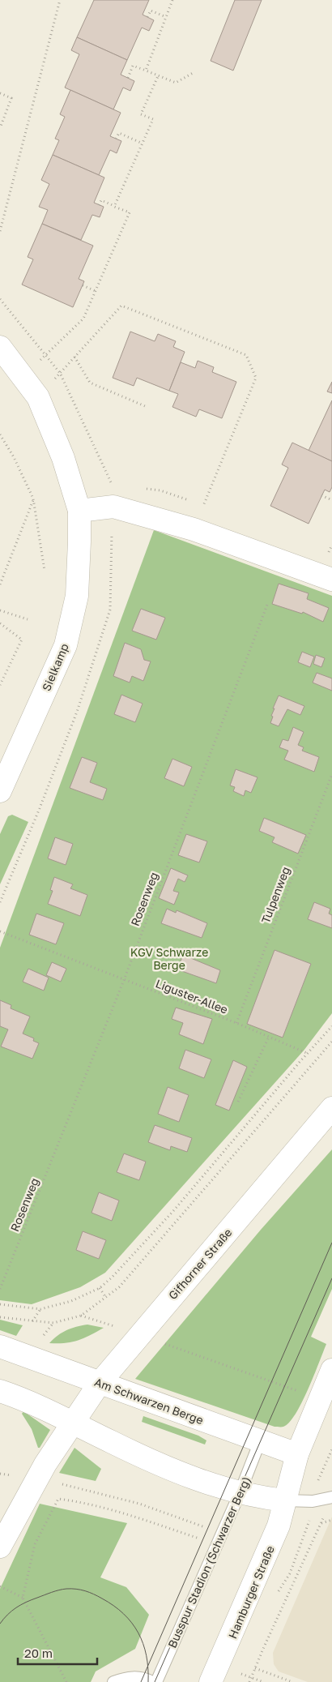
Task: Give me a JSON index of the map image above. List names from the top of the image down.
{
  "streets": {
    "street": [
      "Sielkamp",
      "Gifhorner Straße",
      "Am Schwarzen Berge",
      "Hamburger Straße"
    ],
    "lane": ["Busspur Stadion (Schwarzer Berg)"],
    "path": ["Tulpenweg", "Rosenweg", "Liguster-Allee"]
  },
  "crossings": [
    ["Tulpenweg", "Liguster-Allee"],
    ["Rosenweg", "Liguster-Allee"],
    ["Gifhorner Straße", "Am Schwarzen Berge"],
    ["Am Schwarzen Berge", "Busspur Stadion (Schwarzer Berg)"]
  ],
  "parks": ["KGV Schwarze Berge"],
  "scale_bar": "20 m"
}
